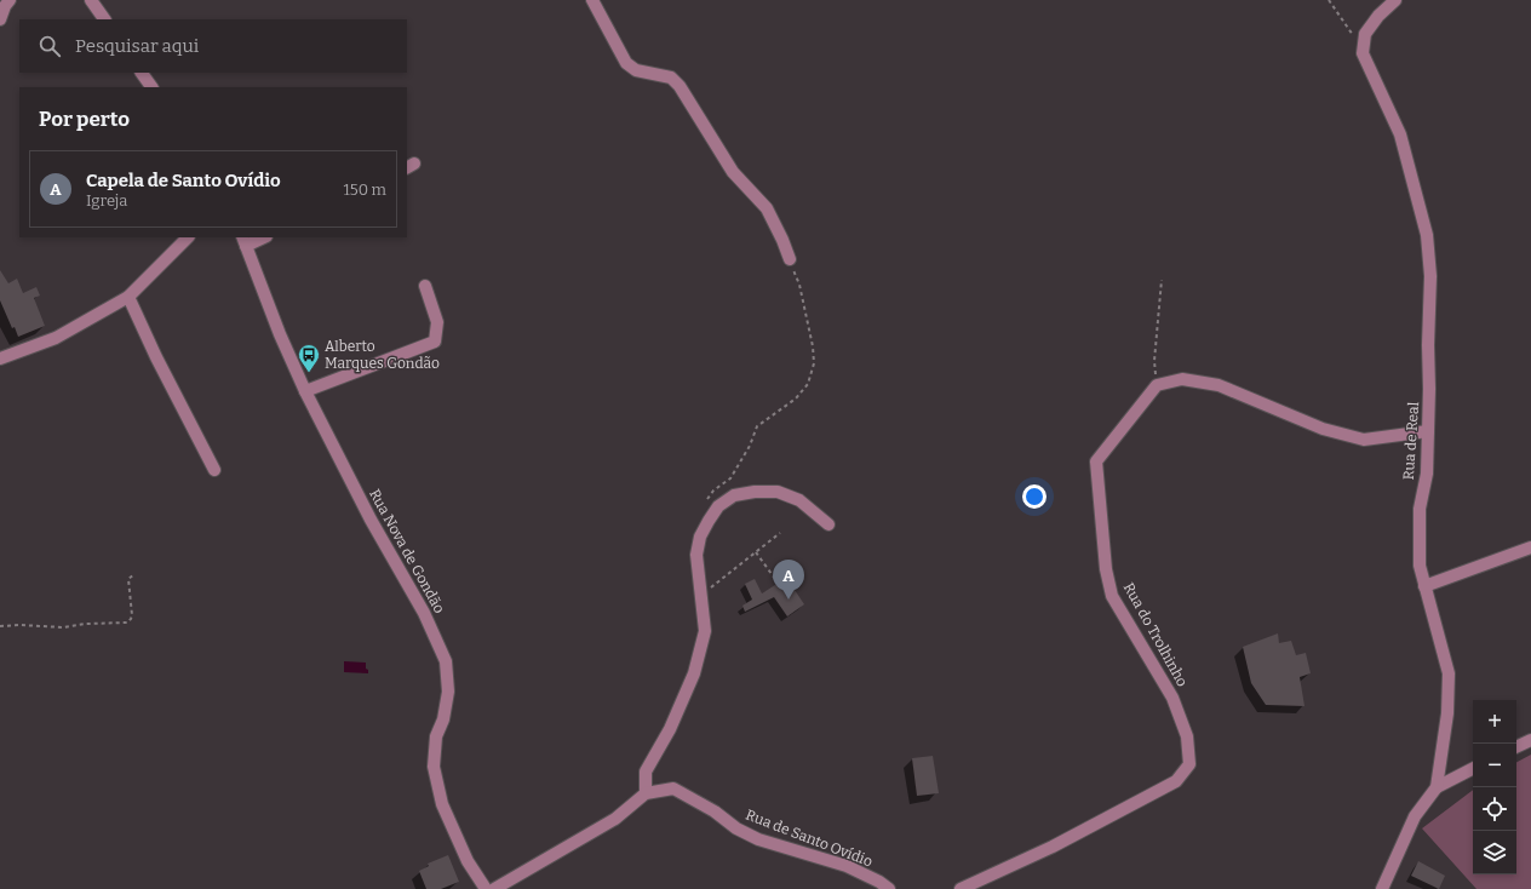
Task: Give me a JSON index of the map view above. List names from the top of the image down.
{
  "streets": {
    "street": [
      "Rua de Real",
      "Rua Nova de Gondão",
      "Rua do Trolhinho",
      "Rua de Santo Ovídio"
    ]
  },
  "places": {
    "bus stop": ["Alberto Marques Gondão"]
  },
  "page": {
    "search": "Pesquisar aqui",
    "heading": "Por perto",
    "list": [
      {
        "mark": "A",
        "name": "Capela de Santo Ovídio",
        "note": "Igreja",
        "value": "150 m"
      }
    ],
    "pins": "A",
    "map_buttons": ["+", "−"]
  }
}
